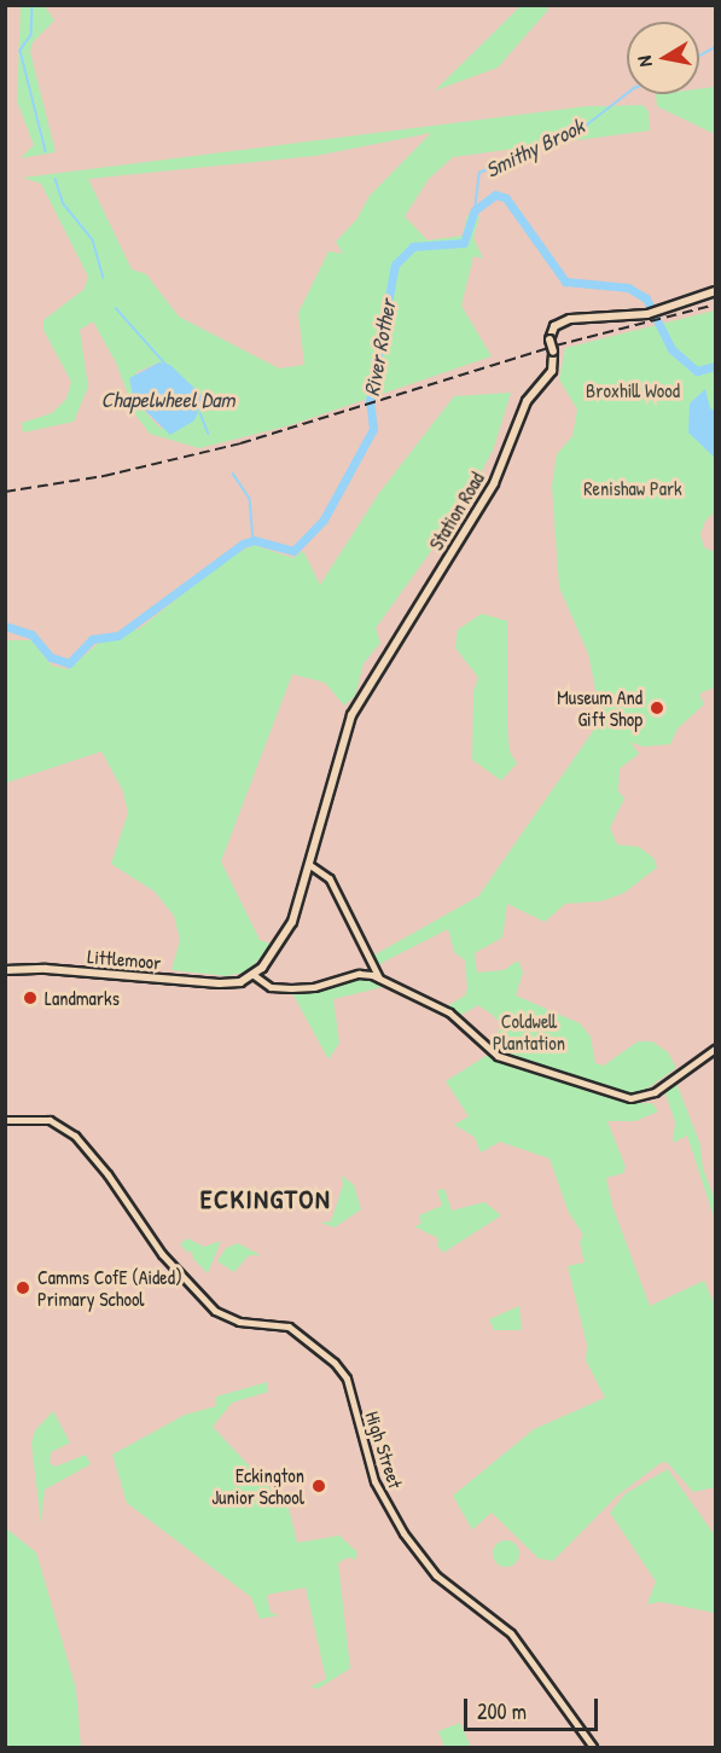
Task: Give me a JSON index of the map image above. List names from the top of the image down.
{
  "streets": {
    "main road": ["Station Road", "Littlemoor", "High Street"]
  },
  "crossings": [
    ["Station Road", "Littlemoor"]
  ],
  "districts": ["ECKINGTON"],
  "water": ["Smithy Brook", "River Rother", "Chapelwheel Dam"],
  "parks": ["Broxhill Wood", "Renishaw Park", "Coldwell Plantation"],
  "places": [
    "Museum And Gift Shop",
    "Landmarks",
    "Camms CofE (Aided) Primary School",
    "Eckington Junior School"
  ],
  "scale_bar": "200 m",
  "north": "left"
}
